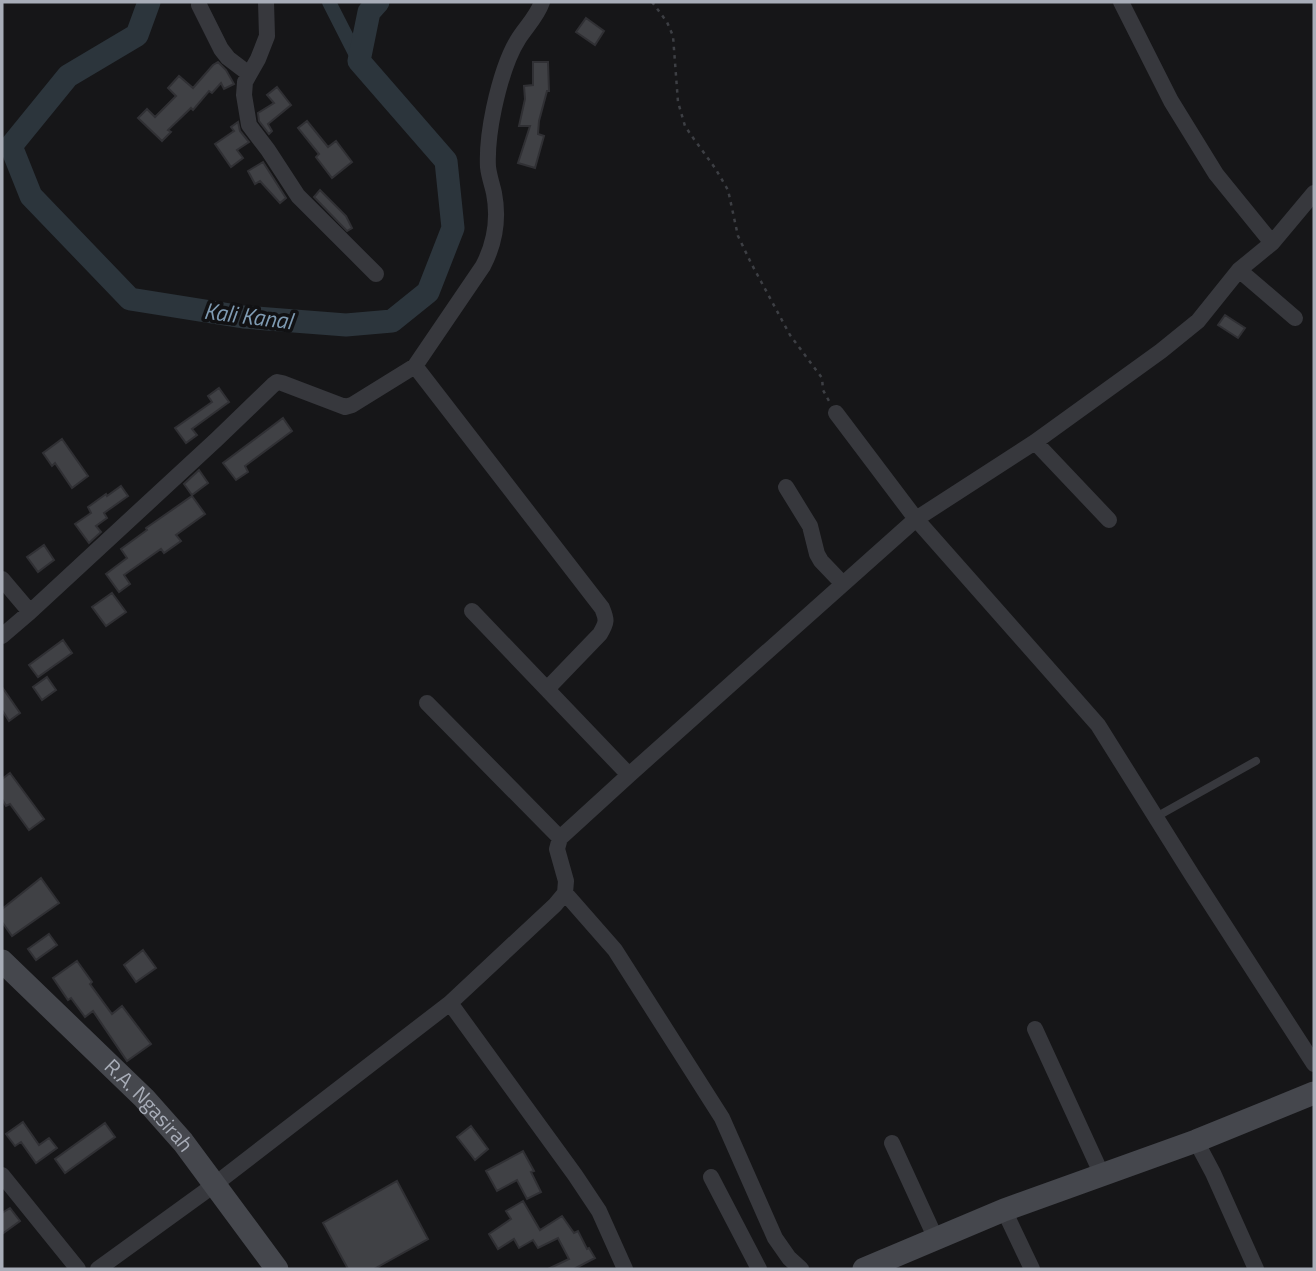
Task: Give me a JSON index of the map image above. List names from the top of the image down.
{
  "streets": {
    "street": ["R.A. Ngasirah"]
  },
  "water": ["Kali Kanal"]
}
